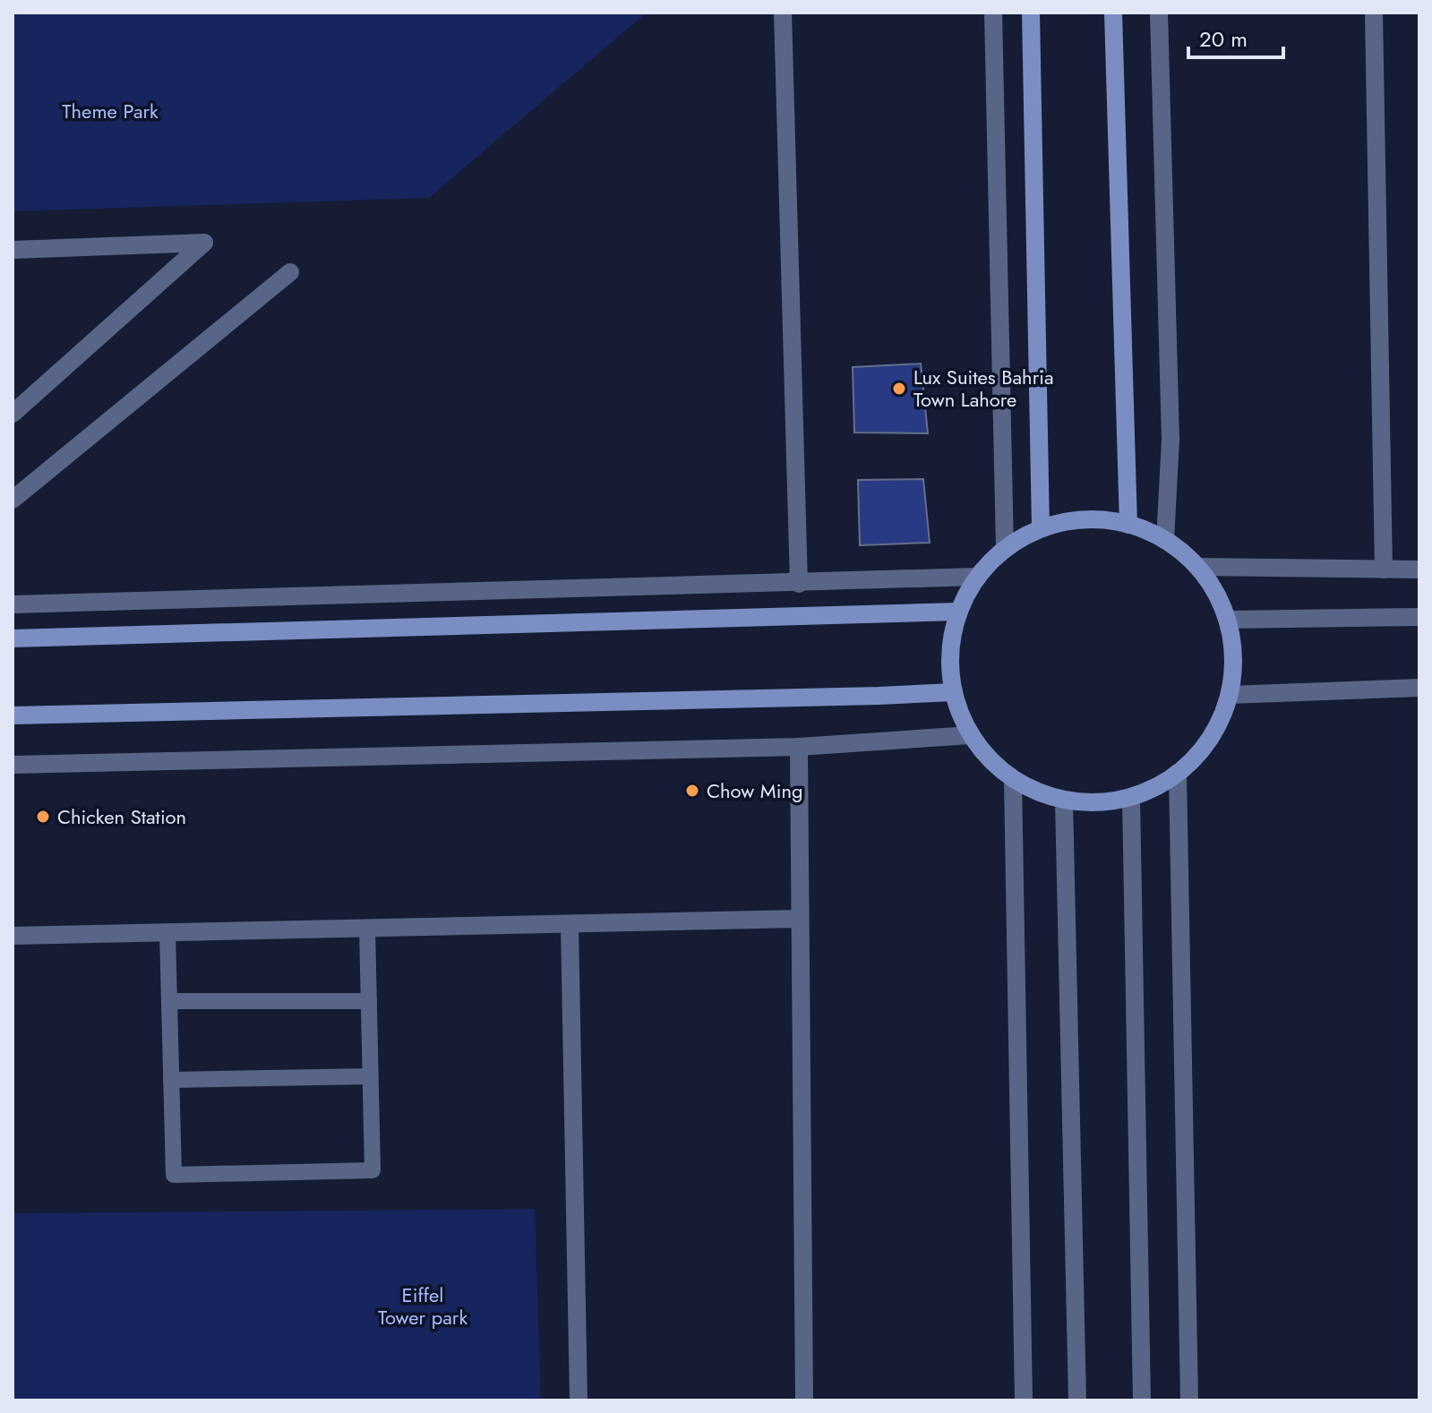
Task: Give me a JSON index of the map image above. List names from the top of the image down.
{
  "parks": ["Theme Park", "Eiffel Tower park"],
  "places": ["Lux Suites Bahria Town Lahore", "Chow Ming", "Chicken Station"],
  "scale_bar": "20 m"
}
